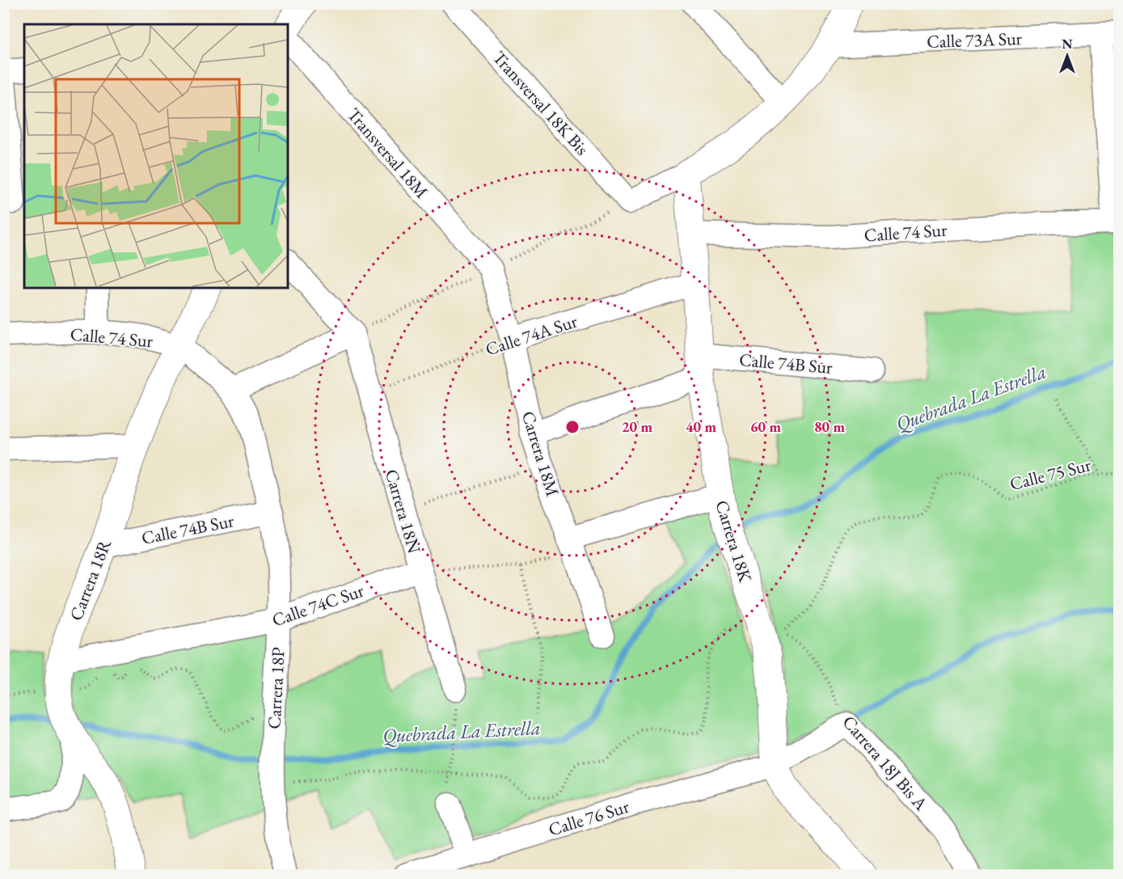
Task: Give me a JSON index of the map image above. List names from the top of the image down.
{
  "streets": {
    "street": [
      "Calle 73A Sur",
      "Transversal 18K Bis",
      "Transversal 18M",
      "Calle 74 Sur",
      "Calle 74A Sur",
      "Calle 74B Sur",
      "Carrera 18M",
      "Carrera 18N",
      "Carrera 18K",
      "Carrera 18R",
      "Calle 74C Sur",
      "Carrera 18P",
      "Carrera 18J Bis A",
      "Calle 76 Sur"
    ],
    "path": ["Calle 75 Sur"]
  },
  "crossings": [
    ["Transversal 18K Bis", "Carrera 18K"],
    ["Transversal 18M", "Carrera 18M"],
    ["Calle 74 Sur", "Carrera 18K"],
    ["Calle 74 Sur", "Carrera 18R"],
    ["Calle 74 Sur", "Carrera 18P"],
    ["Calle 74A Sur", "Carrera 18M"],
    ["Calle 74A Sur", "Carrera 18N"],
    ["Calle 74A Sur", "Carrera 18K"],
    ["Calle 74B Sur", "Carrera 18M"],
    ["Calle 74B Sur", "Carrera 18K"],
    ["Calle 74B Sur", "Carrera 18R"],
    ["Calle 74B Sur", "Carrera 18P"],
    ["Calle 75 Sur", "Carrera 18K"],
    ["Calle 75 Sur", "Carrera 18P"],
    ["Calle 75 Sur", "Carrera 18J Bis A"],
    ["Carrera 18N", "Calle 74C Sur"],
    ["Carrera 18K", "Carrera 18J Bis A"],
    ["Carrera 18K", "Calle 76 Sur"],
    ["Carrera 18R", "Calle 74C Sur"],
    ["Calle 74C Sur", "Carrera 18P"],
    ["Carrera 18J Bis A", "Calle 76 Sur"]
  ],
  "water": ["Quebrada La Estrella"],
  "north": "top",
  "rings": [
    "20 m",
    "40 m",
    "60 m",
    "80 m"
  ]
}
